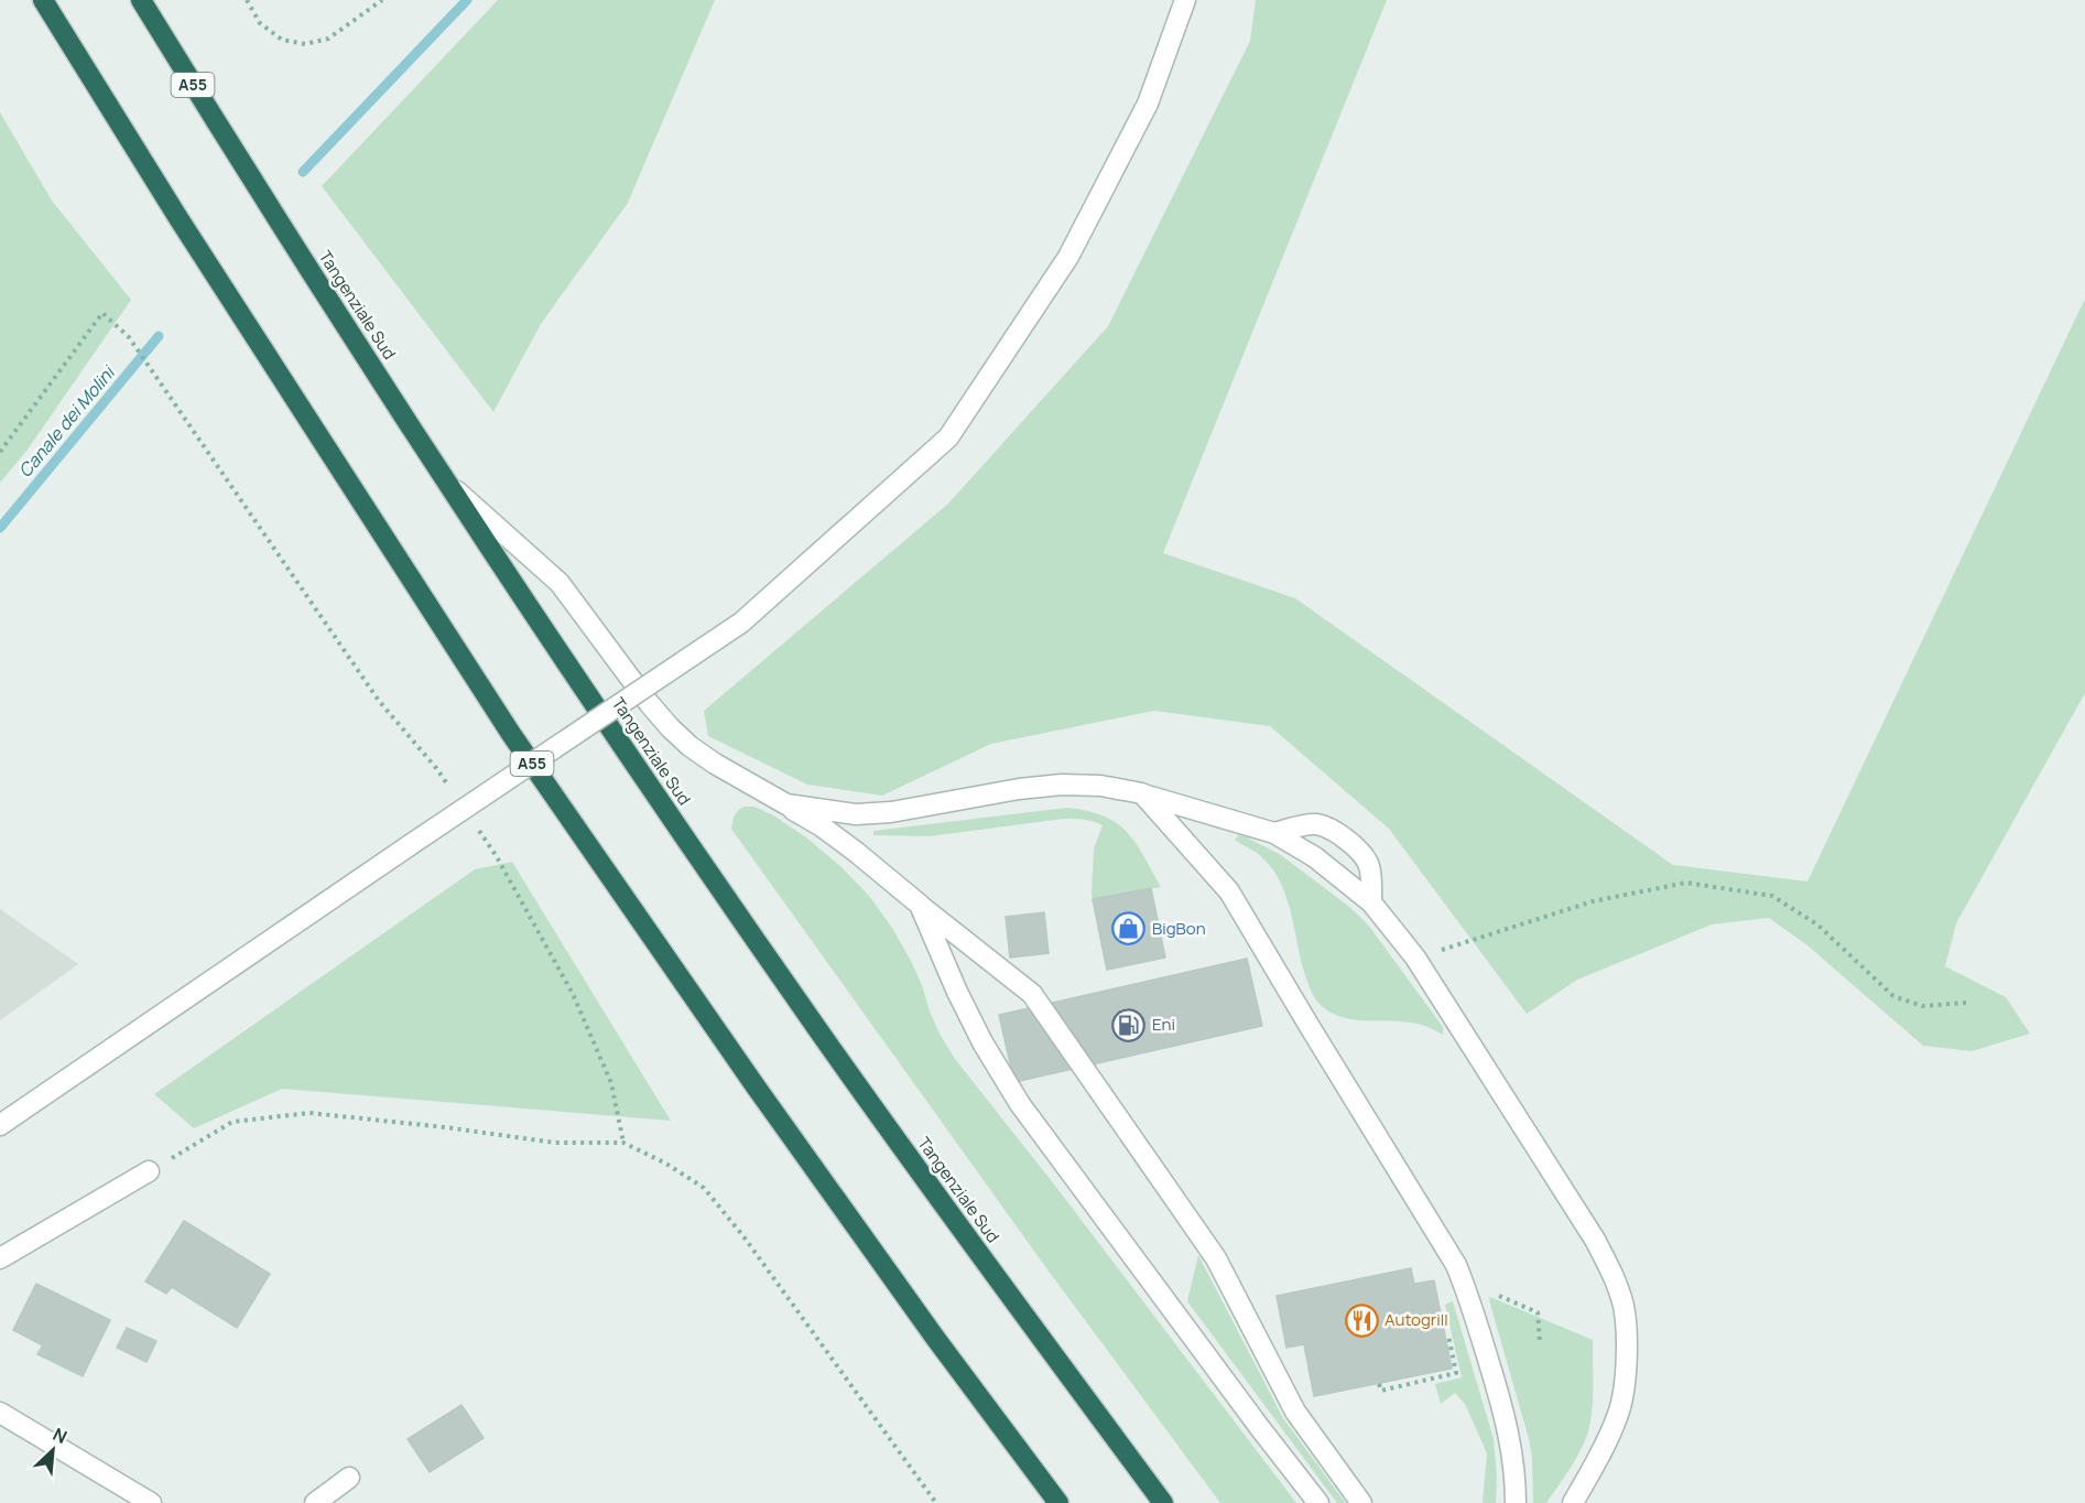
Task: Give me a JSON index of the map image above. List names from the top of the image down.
{
  "streets": {
    "highway": ["A55", "Tangenziale Sud"]
  },
  "water": ["Canale dei Molini"],
  "places": {
    "shop": ["BigBon"],
    "fuel station": ["Eni"],
    "restaurant": ["Autogrill"]
  },
  "north": "top right"
}
